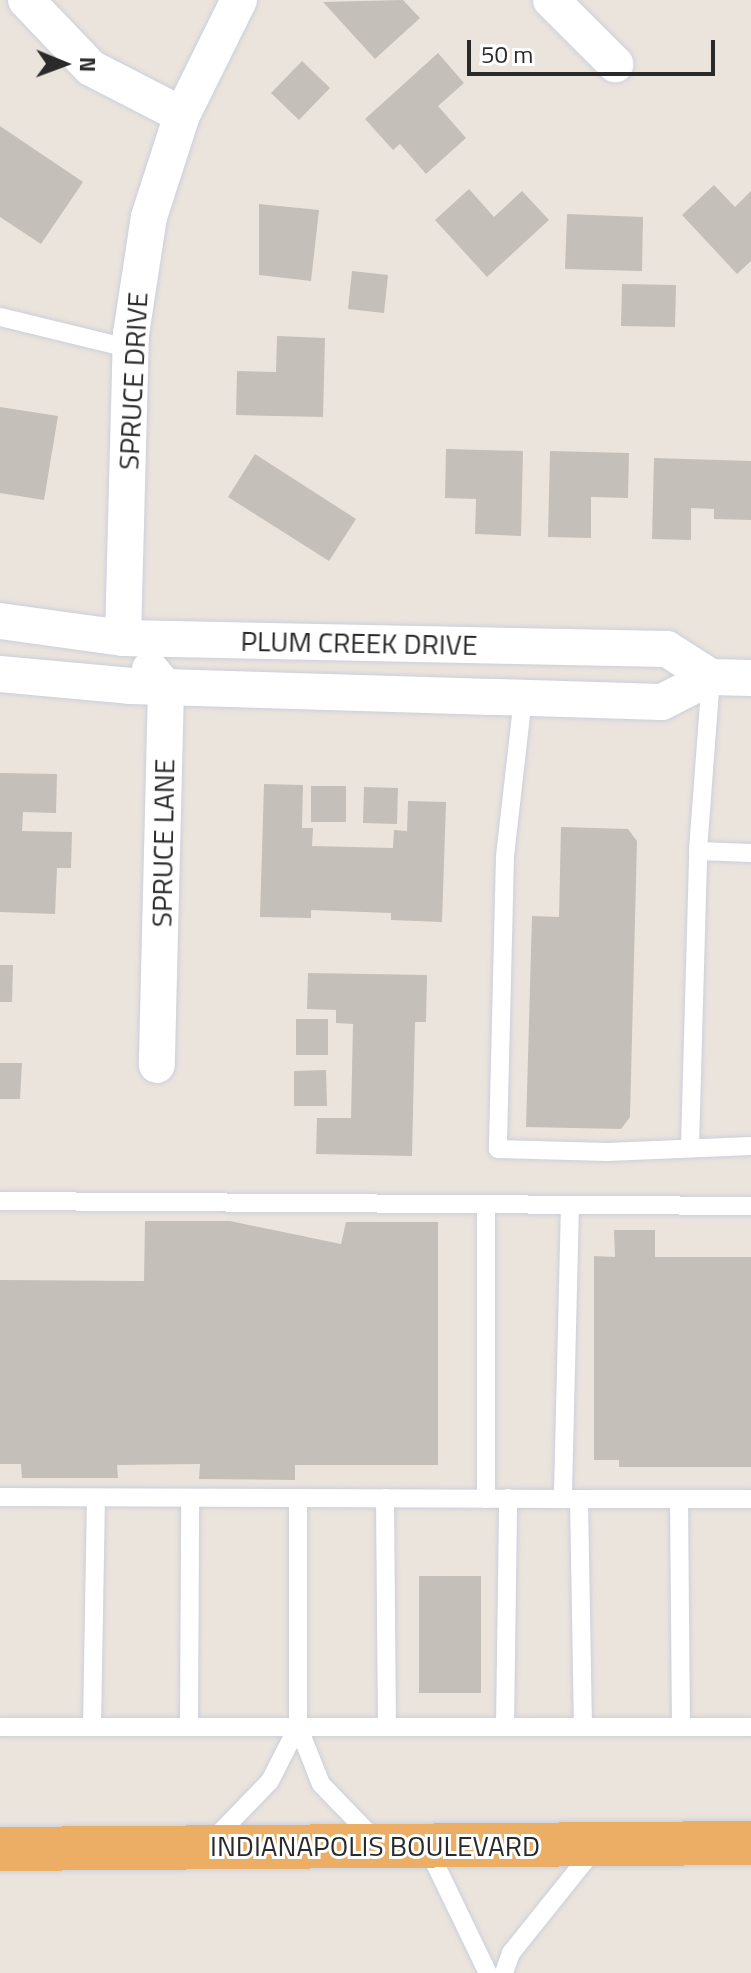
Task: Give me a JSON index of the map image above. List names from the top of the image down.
{
  "streets": {
    "highway": ["INDIANAPOLIS BOULEVARD"],
    "street": ["SPRUCE DRIVE", "PLUM CREEK DRIVE", "SPRUCE LANE"]
  },
  "crossings": [
    ["SPRUCE DRIVE", "PLUM CREEK DRIVE"],
    ["PLUM CREEK DRIVE", "SPRUCE LANE"]
  ],
  "scale_bar": "50 m",
  "north": "right"
}
